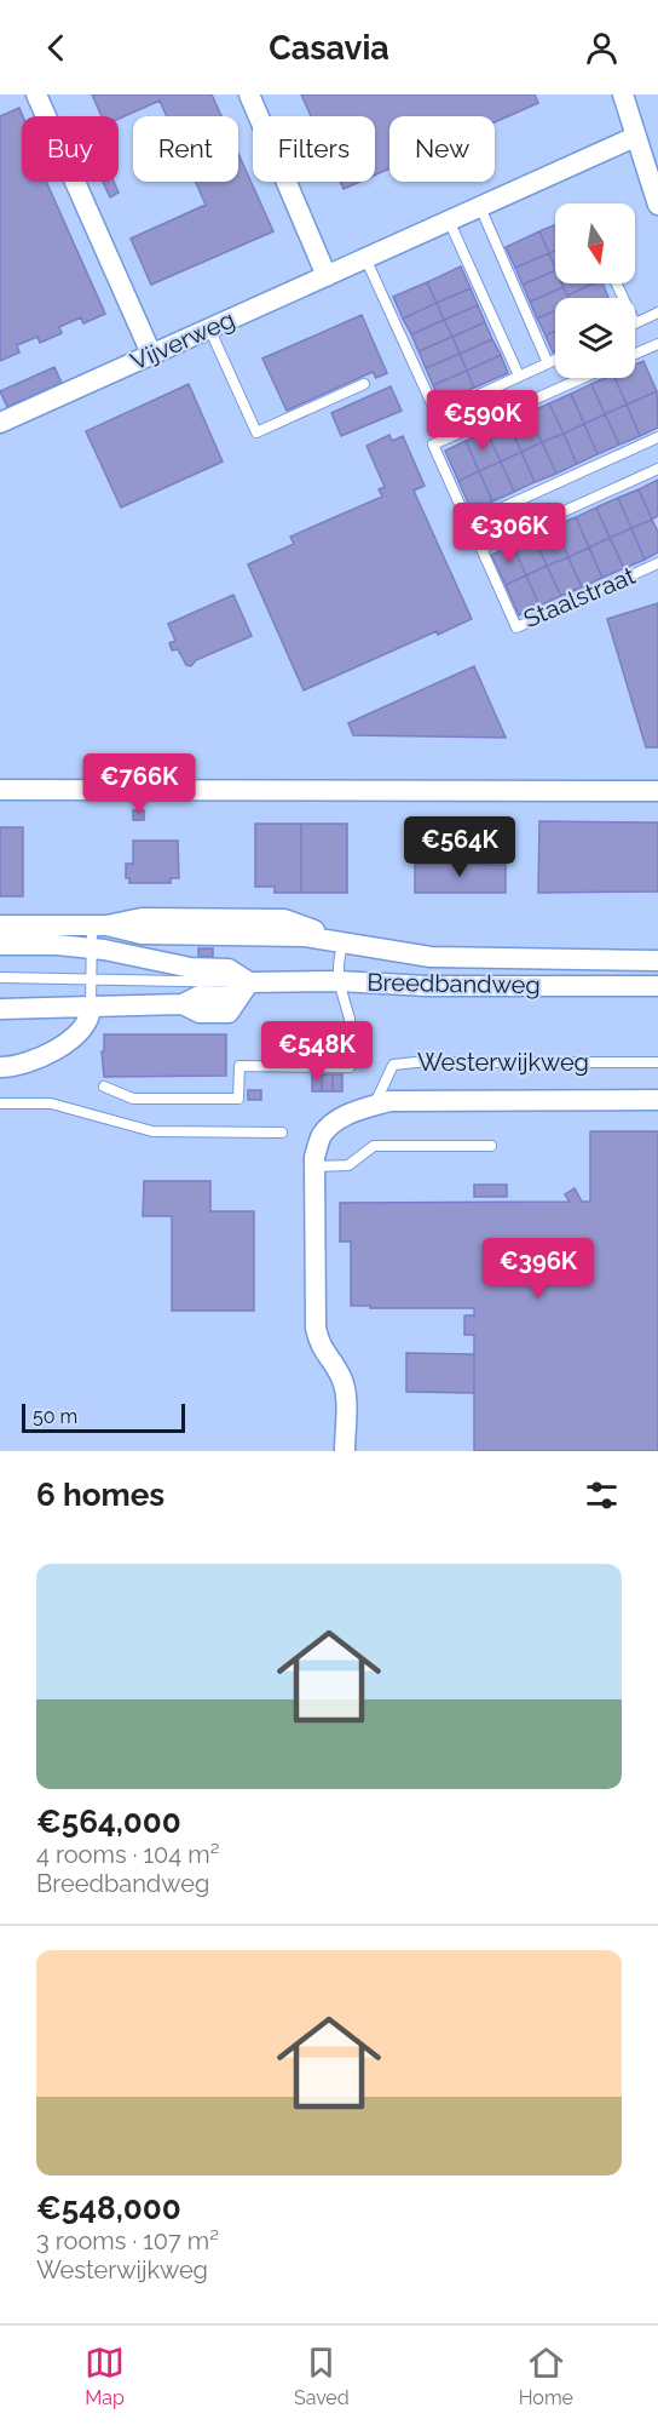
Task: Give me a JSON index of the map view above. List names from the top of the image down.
{
  "streets": {
    "street": ["Vijverweg", "Breedbandweg", "Westerwijkweg"],
    "lane": ["Staalstraat"]
  },
  "scale_bar": "50 m",
  "north": "bottom",
  "page": {
    "header": "Casavia",
    "chip": [
      "Buy",
      "Rent",
      "Filters",
      "New"
    ],
    "price": [
      "€590K",
      "€306K",
      "€766K",
      "€564K",
      "€548K",
      "€396K"
    ],
    "scale": "50 m",
    "heading": "6 homes",
    "list": [
      {
        "name": "€564,000",
        "note": "4 rooms · 104 m² · Breedbandweg"
      },
      {
        "name": "€548,000",
        "note": "3 rooms · 107 m² · Westerwijkweg"
      }
    ],
    "tabs": ["Map", "Saved", "Home"]
  }
}
